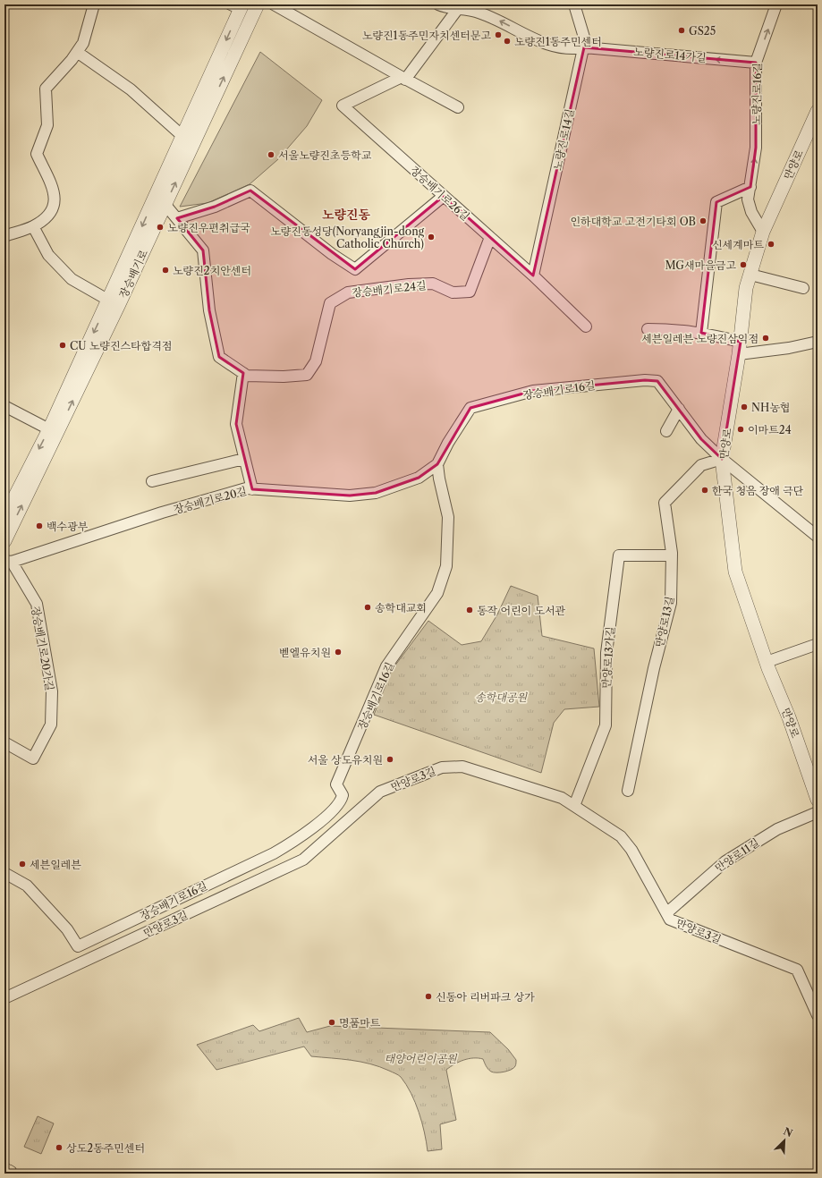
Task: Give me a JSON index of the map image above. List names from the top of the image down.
{
  "streets": {
    "street": [
      "노량진로14가길",
      "노량진로16길",
      "노량진로14길",
      "만양로",
      "장승배기로26길",
      "장승배기로",
      "장승배기로24길",
      "장승배기로16길",
      "장승배기로20길",
      "만양로13길",
      "장승배기로20가길",
      "만양로13가길",
      "만양로3길",
      "만양로11길"
    ]
  },
  "crossings": [
    ["노량진로14가길", "노량진로16길"],
    ["노량진로14가길", "노량진로14길"],
    ["노량진로16길", "만양로"],
    ["노량진로14길", "장승배기로26길"],
    ["만양로", "장승배기로16길"],
    ["만양로", "만양로13길"],
    ["장승배기로26길", "장승배기로24길"],
    ["장승배기로", "장승배기로24길"],
    ["장승배기로16길", "장승배기로20길"],
    ["장승배기로16길", "만양로13길"],
    ["장승배기로20길", "장승배기로20가길"],
    ["만양로13길", "만양로13가길"],
    ["만양로13가길", "만양로3길"],
    ["만양로3길", "만양로11길"]
  ],
  "one_way": ["노량진로14가길", "노량진로16길"],
  "districts": ["노량진동"],
  "parks": ["송학대공원", "태양어린이공원"],
  "places": [
    "GS25",
    "노량진1동주민자치센터문고",
    "노량진1동주민센터",
    "서울노량진초등학교",
    "인하대학교 고전기타회 OB",
    "노량진우편취급국",
    "노량진동성당(Noryangjin-dong Catholic Church)",
    "신세계마트",
    "MG새마을금고",
    "노량진2치안센터",
    "세븐일레븐 노량진삼익점",
    "CU 노량진스타합격점",
    "NH농협",
    "이마트24",
    "한국 청음 장애 극단",
    "백수광부",
    "송학대교회",
    "동작 어린이 도서관",
    "벧엘유치원",
    "서울 상도유치원",
    "세븐일레븐",
    "신동아 리버파크 상가",
    "명품마트",
    "상도2동주민센터"
  ],
  "north": "top right"
}
